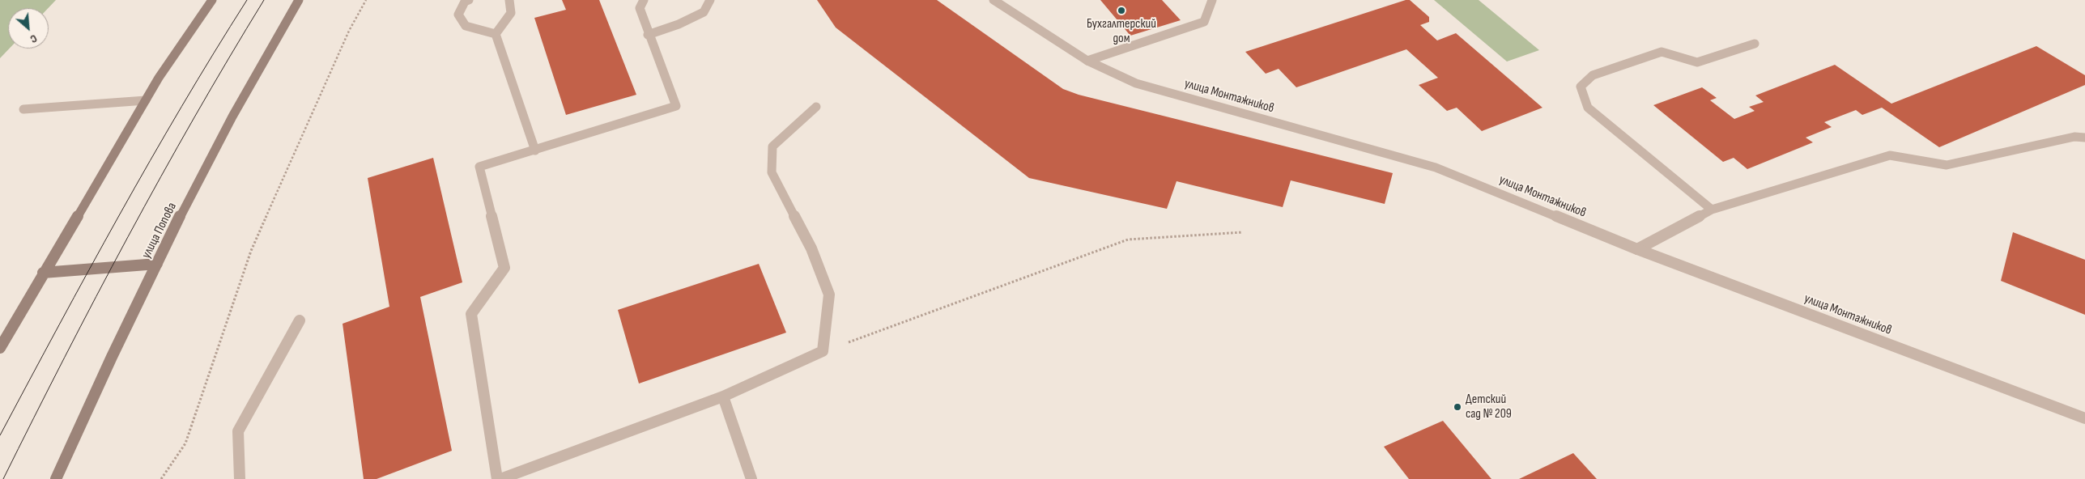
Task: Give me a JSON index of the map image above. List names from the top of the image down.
{
  "streets": {
    "main road": ["улица Попова"],
    "street": ["улица Монтажников"]
  },
  "places": ["Бухгалтерский дом", "Детский сад № 209"],
  "north": "bottom right"
}
